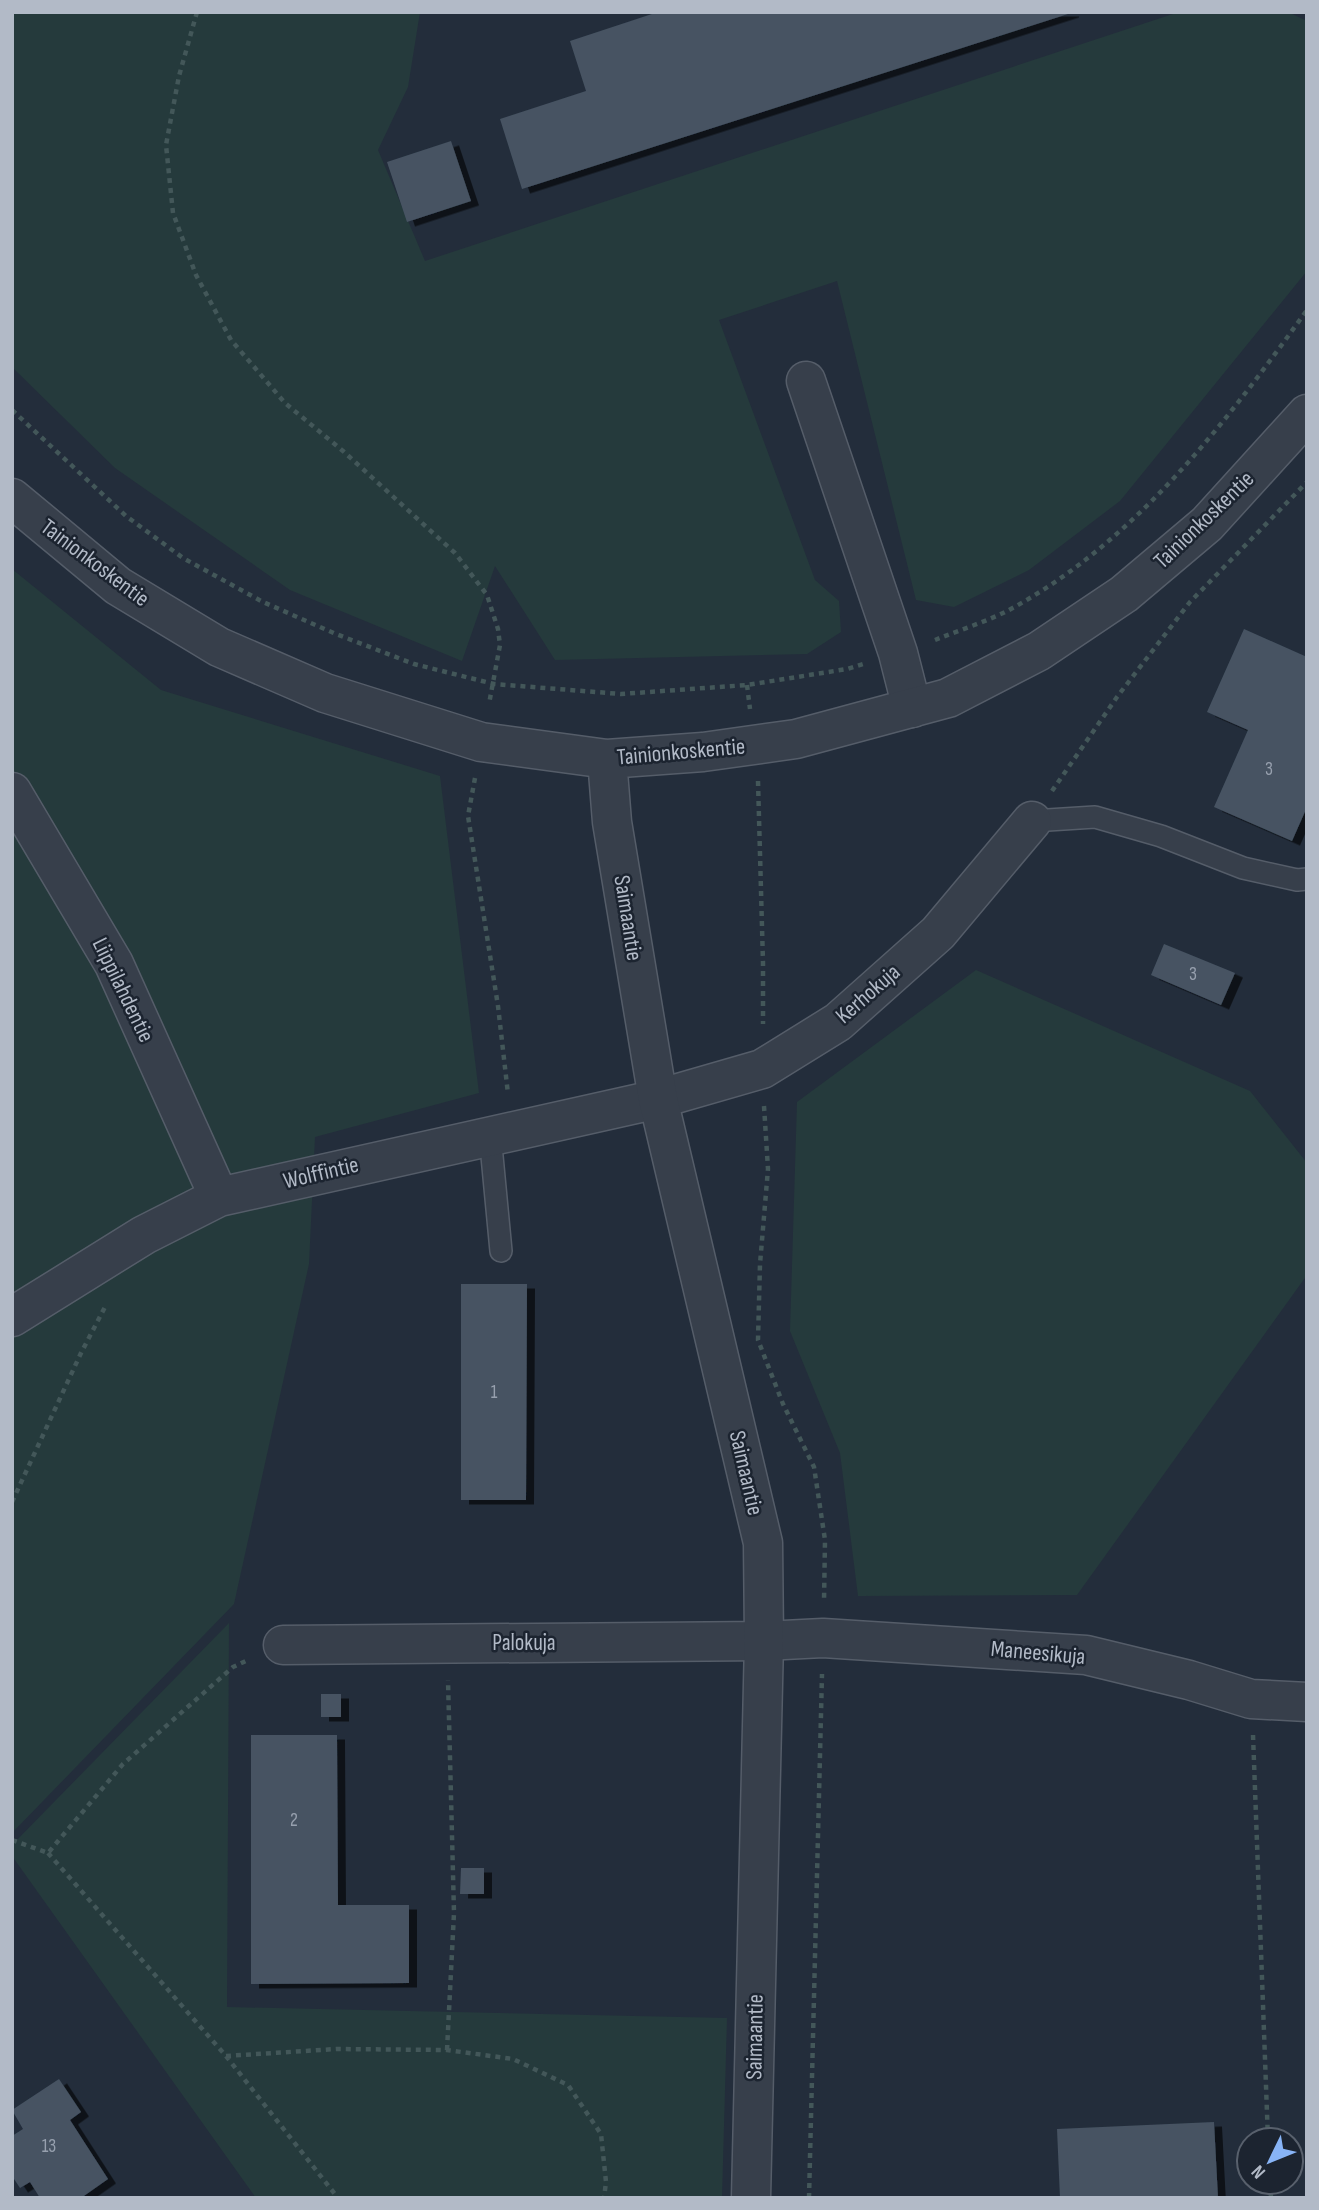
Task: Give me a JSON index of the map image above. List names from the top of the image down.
{
  "streets": {
    "street": [
      "Tainionkoskentie",
      "Saimaantie",
      "Liippilahdentie",
      "Kerhokuja",
      "Wolffintie",
      "Palokuja",
      "Maneesikuja"
    ]
  },
  "crossings": [
    ["Tainionkoskentie", "Saimaantie"],
    ["Saimaantie", "Kerhokuja"],
    ["Saimaantie", "Wolffintie"],
    ["Saimaantie", "Palokuja"],
    ["Saimaantie", "Maneesikuja"],
    ["Liippilahdentie", "Wolffintie"],
    ["Kerhokuja", "Wolffintie"],
    ["Palokuja", "Maneesikuja"]
  ],
  "house_numbers": [
    "3",
    "3",
    "1",
    "2",
    "13"
  ],
  "north": "bottom left"
}
